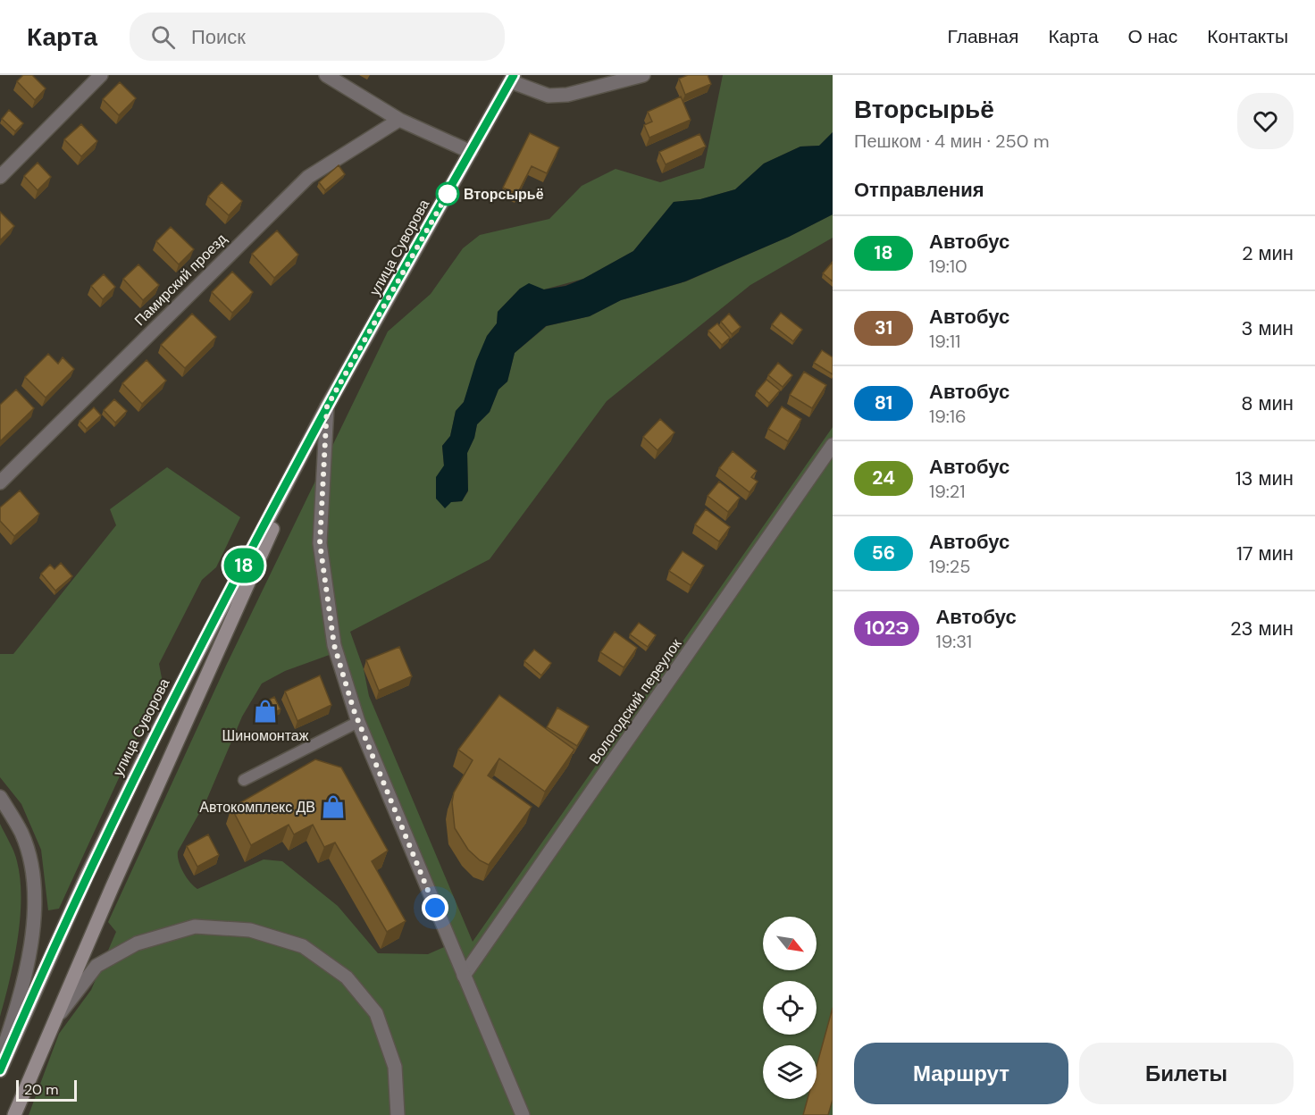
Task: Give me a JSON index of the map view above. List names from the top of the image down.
{
  "streets": {
    "main road": ["улица Суворова"],
    "street": ["Памирский проезд", "Вологодский переулок"]
  },
  "places": {
    "other": ["Вторсырьё"],
    "shop": ["Шиномонтаж", "Автокомплекс ДВ"]
  },
  "lines": ["bus line 18"],
  "scale_bar": "20 m",
  "north": "bottom right",
  "page": {
    "header": "Карта",
    "search": "Поиск",
    "nav": [
      "Главная",
      "Карта",
      "О нас",
      "Контакты"
    ],
    "on_map": "18",
    "heading": [
      ["Вторсырьё", "Пешком · 4 мин · 250 m"],
      "Отправления"
    ],
    "list": [
      {
        "mark": "18",
        "name": "Автобус",
        "note": "19:10",
        "value": "2 мин"
      },
      {
        "mark": "31",
        "name": "Автобус",
        "note": "19:11",
        "value": "3 мин"
      },
      {
        "mark": "81",
        "name": "Автобус",
        "note": "19:16",
        "value": "8 мин"
      },
      {
        "mark": "24",
        "name": "Автобус",
        "note": "19:21",
        "value": "13 мин"
      },
      {
        "mark": "56",
        "name": "Автобус",
        "note": "19:25",
        "value": "17 мин"
      },
      {
        "mark": "102Э",
        "name": "Автобус",
        "note": "19:31",
        "value": "23 мин"
      }
    ],
    "buttons": ["Маршрут", "Билеты"],
    "scale": "20 m"
  }
}
